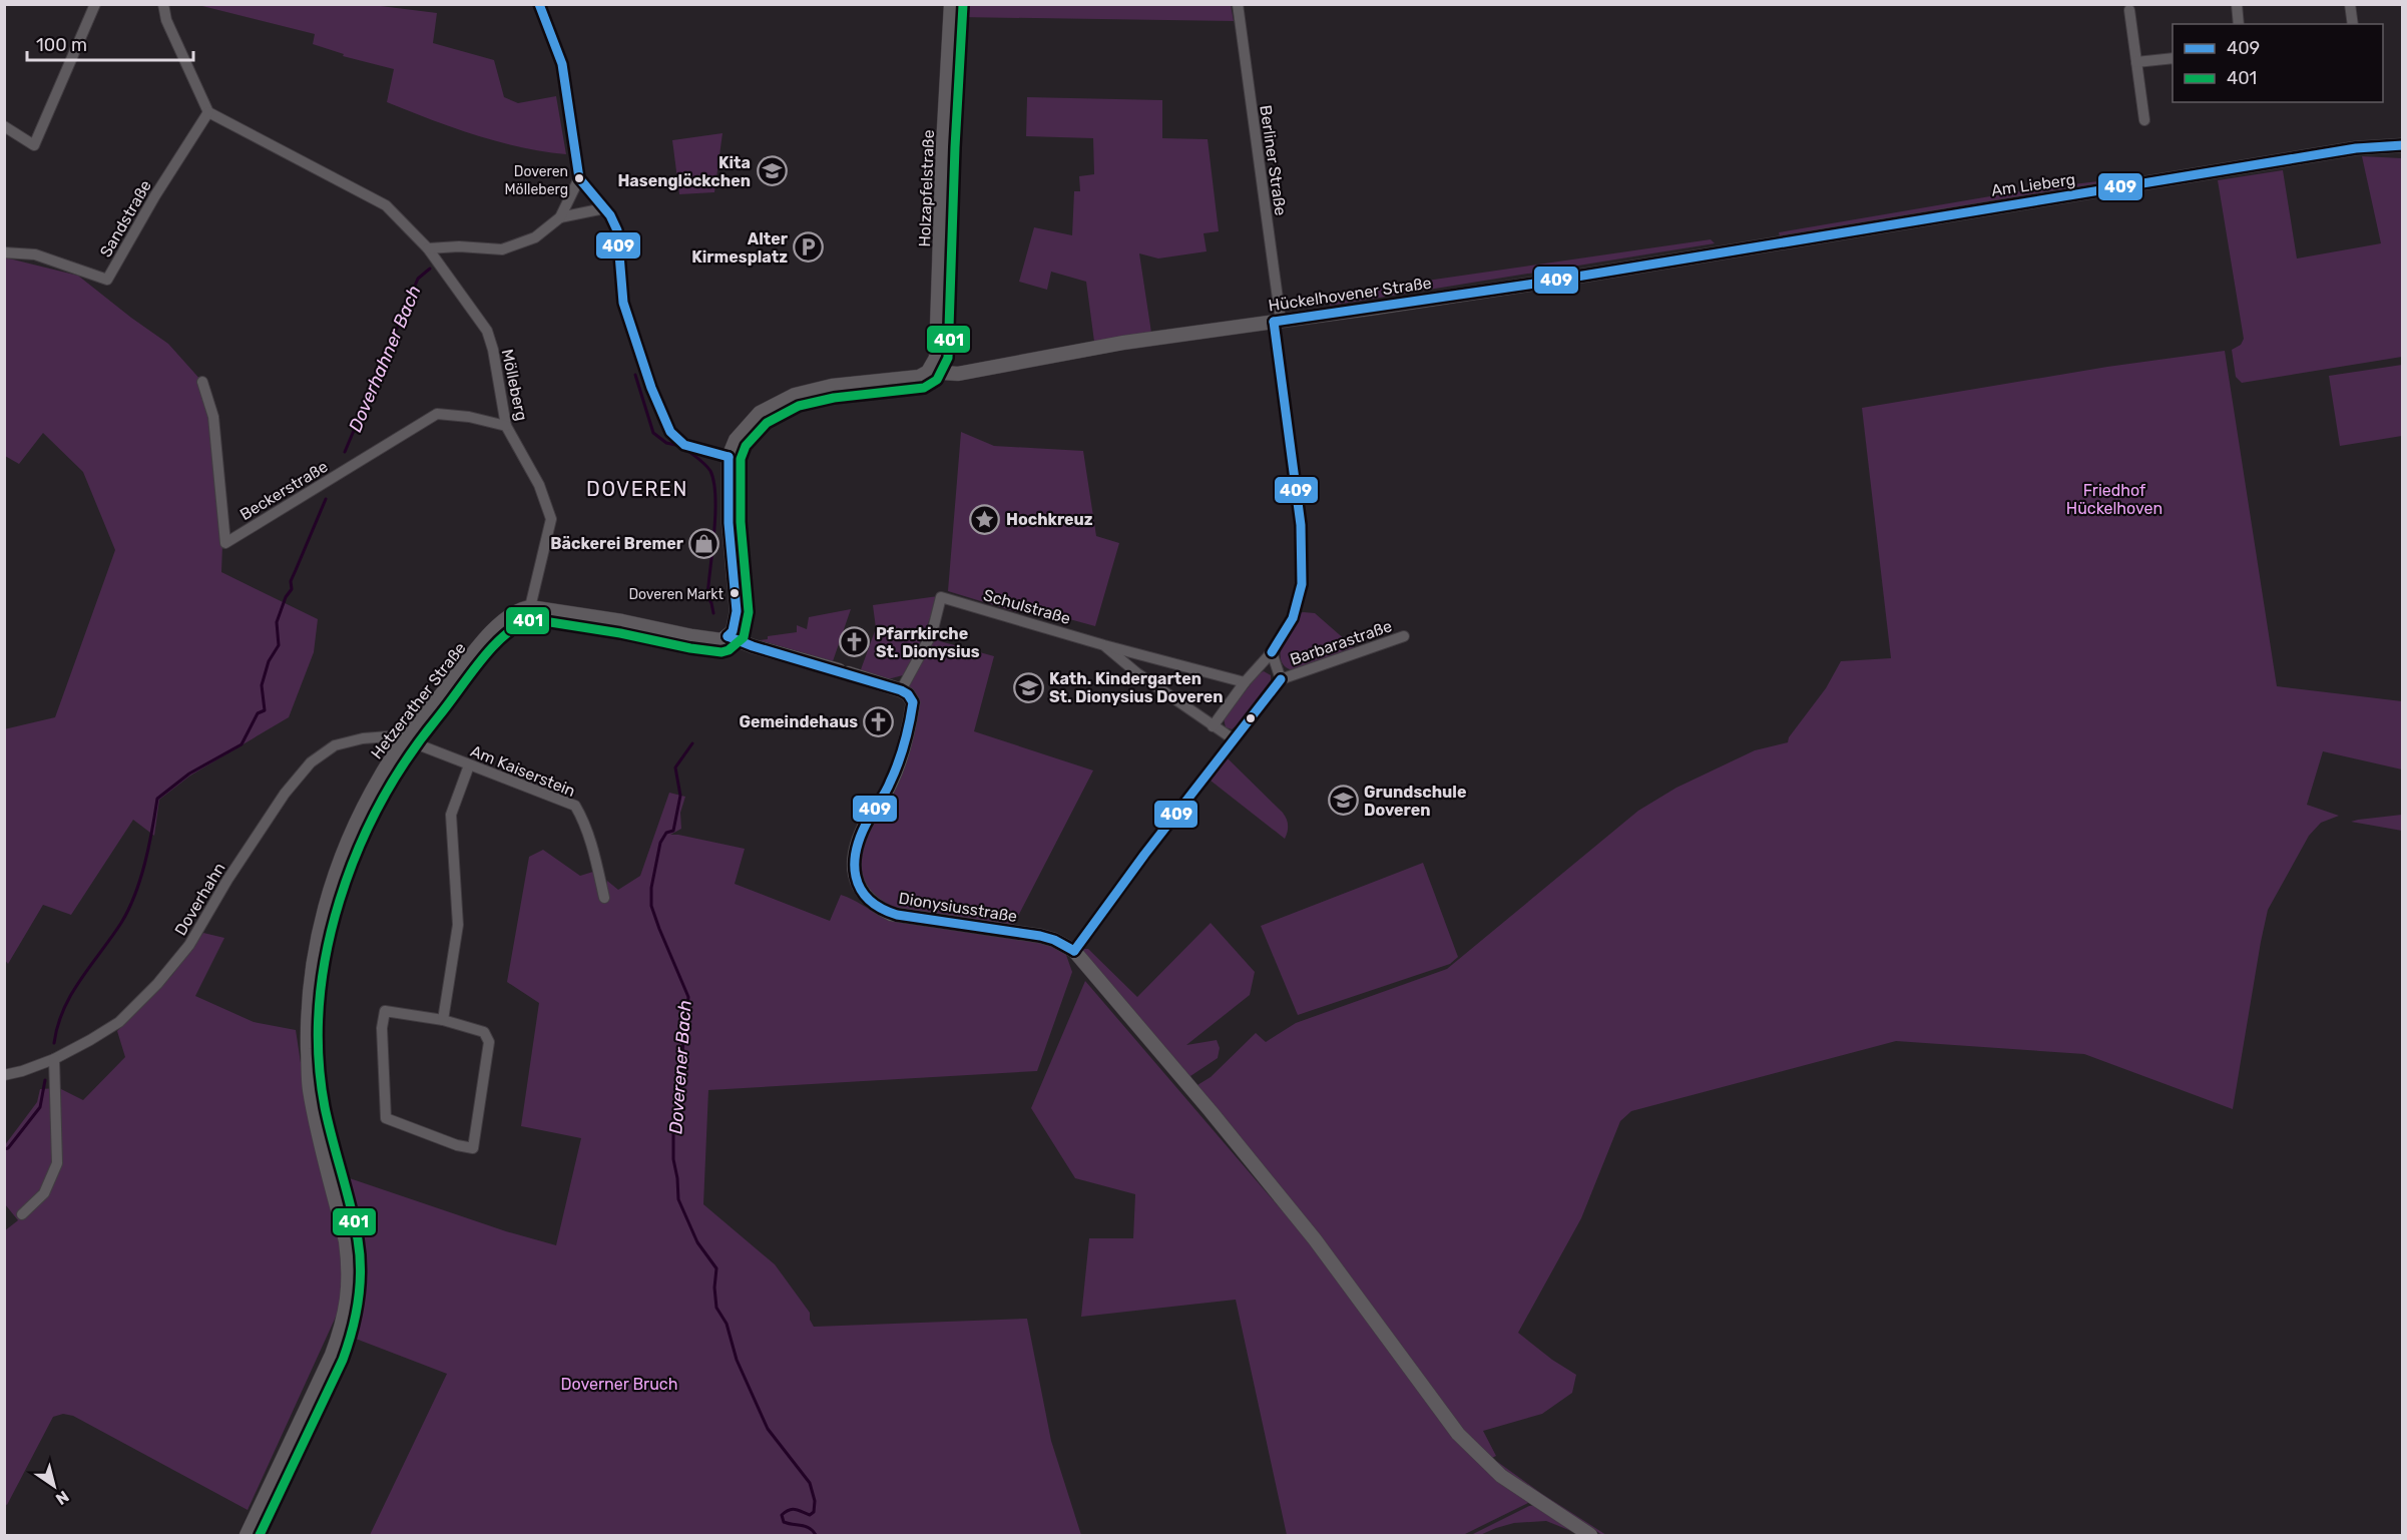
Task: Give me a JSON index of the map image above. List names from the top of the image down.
{
  "streets": {
    "street": [
      "Berliner Straße",
      "Am Lieberg",
      "Holzapfelstraße",
      "Sandstraße",
      "Hückelhovener Straße",
      "Mölleberg",
      "Beckerstraße",
      "Schulstraße",
      "Barbarastraße",
      "Hetzerather Straße",
      "Am Kaiserstein",
      "Doverhahn",
      "Dionysiusstraße"
    ]
  },
  "crossings": [
    ["Berliner Straße", "Hückelhovener Straße"],
    ["Berliner Straße", "Barbarastraße"],
    ["Am Lieberg", "Hückelhovener Straße"],
    ["Holzapfelstraße", "Hückelhovener Straße"],
    ["Sandstraße", "Mölleberg"],
    ["Hückelhovener Straße", "Barbarastraße"],
    ["Mölleberg", "Beckerstraße"],
    ["Mölleberg", "Hetzerather Straße"],
    ["Schulstraße", "Barbarastraße"],
    ["Schulstraße", "Dionysiusstraße"],
    ["Hetzerather Straße", "Am Kaiserstein"],
    ["Hetzerather Straße", "Doverhahn"],
    ["Am Kaiserstein", "Doverhahn"]
  ],
  "districts": ["DOVEREN"],
  "water": ["Doverhahner Bach", "Doverener Bach"],
  "parks": ["Friedhof Hückelhoven", "Doverner Bruch"],
  "places": {
    "school or university": ["Kita Hasenglöckchen", "Kath. Kindergarten St. Dionysius Doveren", "Grundschule Doveren"],
    "other": ["Doveren Mölleberg", "Doveren Markt"],
    "parking": ["Alter Kirmesplatz"],
    "place": ["Hochkreuz"],
    "shop": ["Bäckerei Bremer"],
    "church": ["Pfarrkirche St. Dionysius", "Gemeindehaus"]
  },
  "lines": ["transit line 409", "transit line 401"],
  "legend": ["409", "401"],
  "scale_bar": "100 m",
  "north": "bottom right"
}
